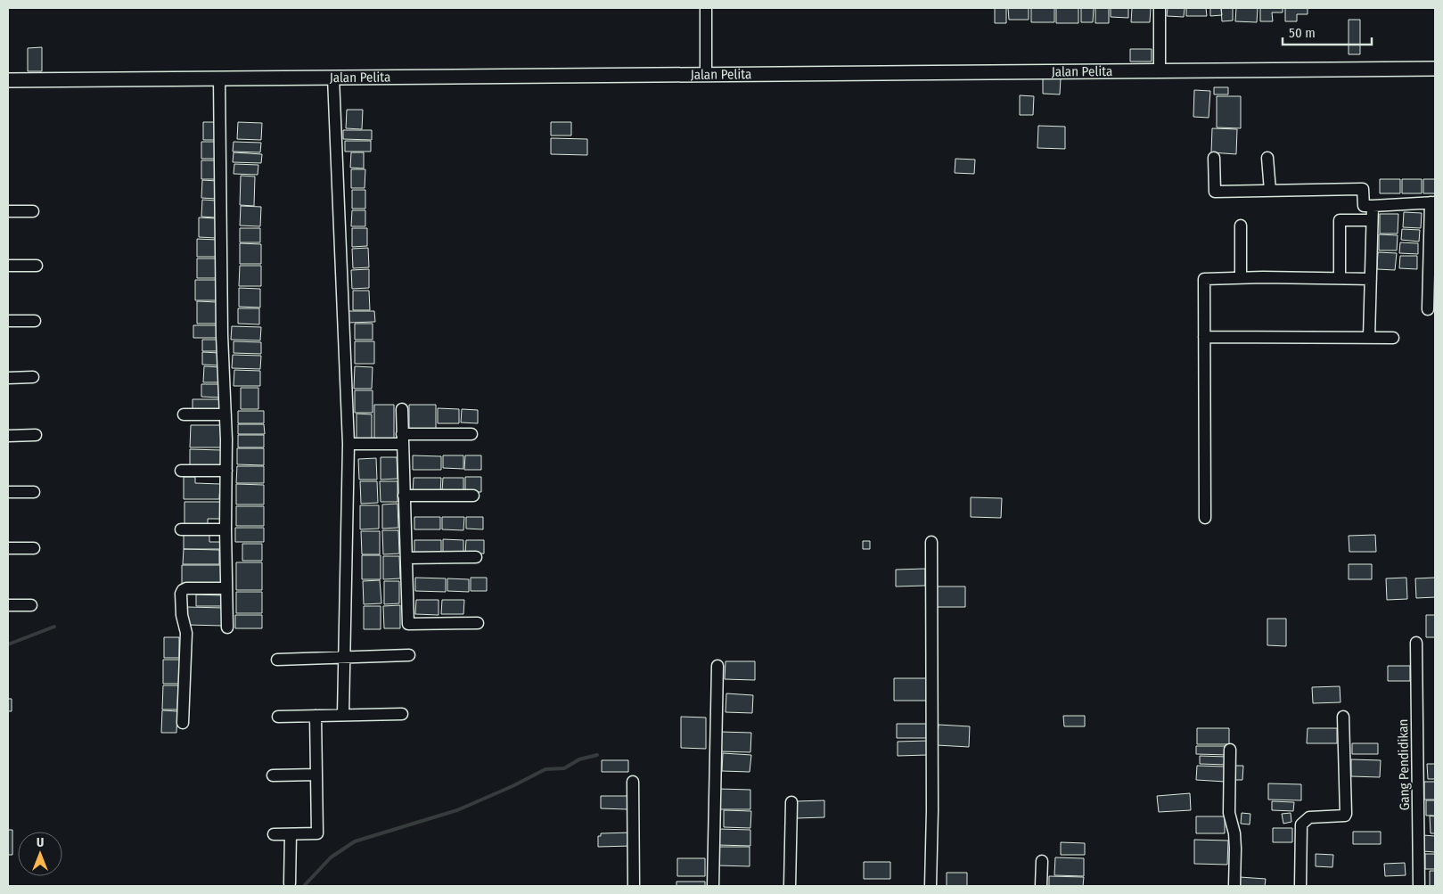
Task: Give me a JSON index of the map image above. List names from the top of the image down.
{
  "streets": {
    "street": ["Jalan Pelita", "Gang Pendidikan"]
  },
  "scale_bar": "50 m",
  "north": "top"
}
